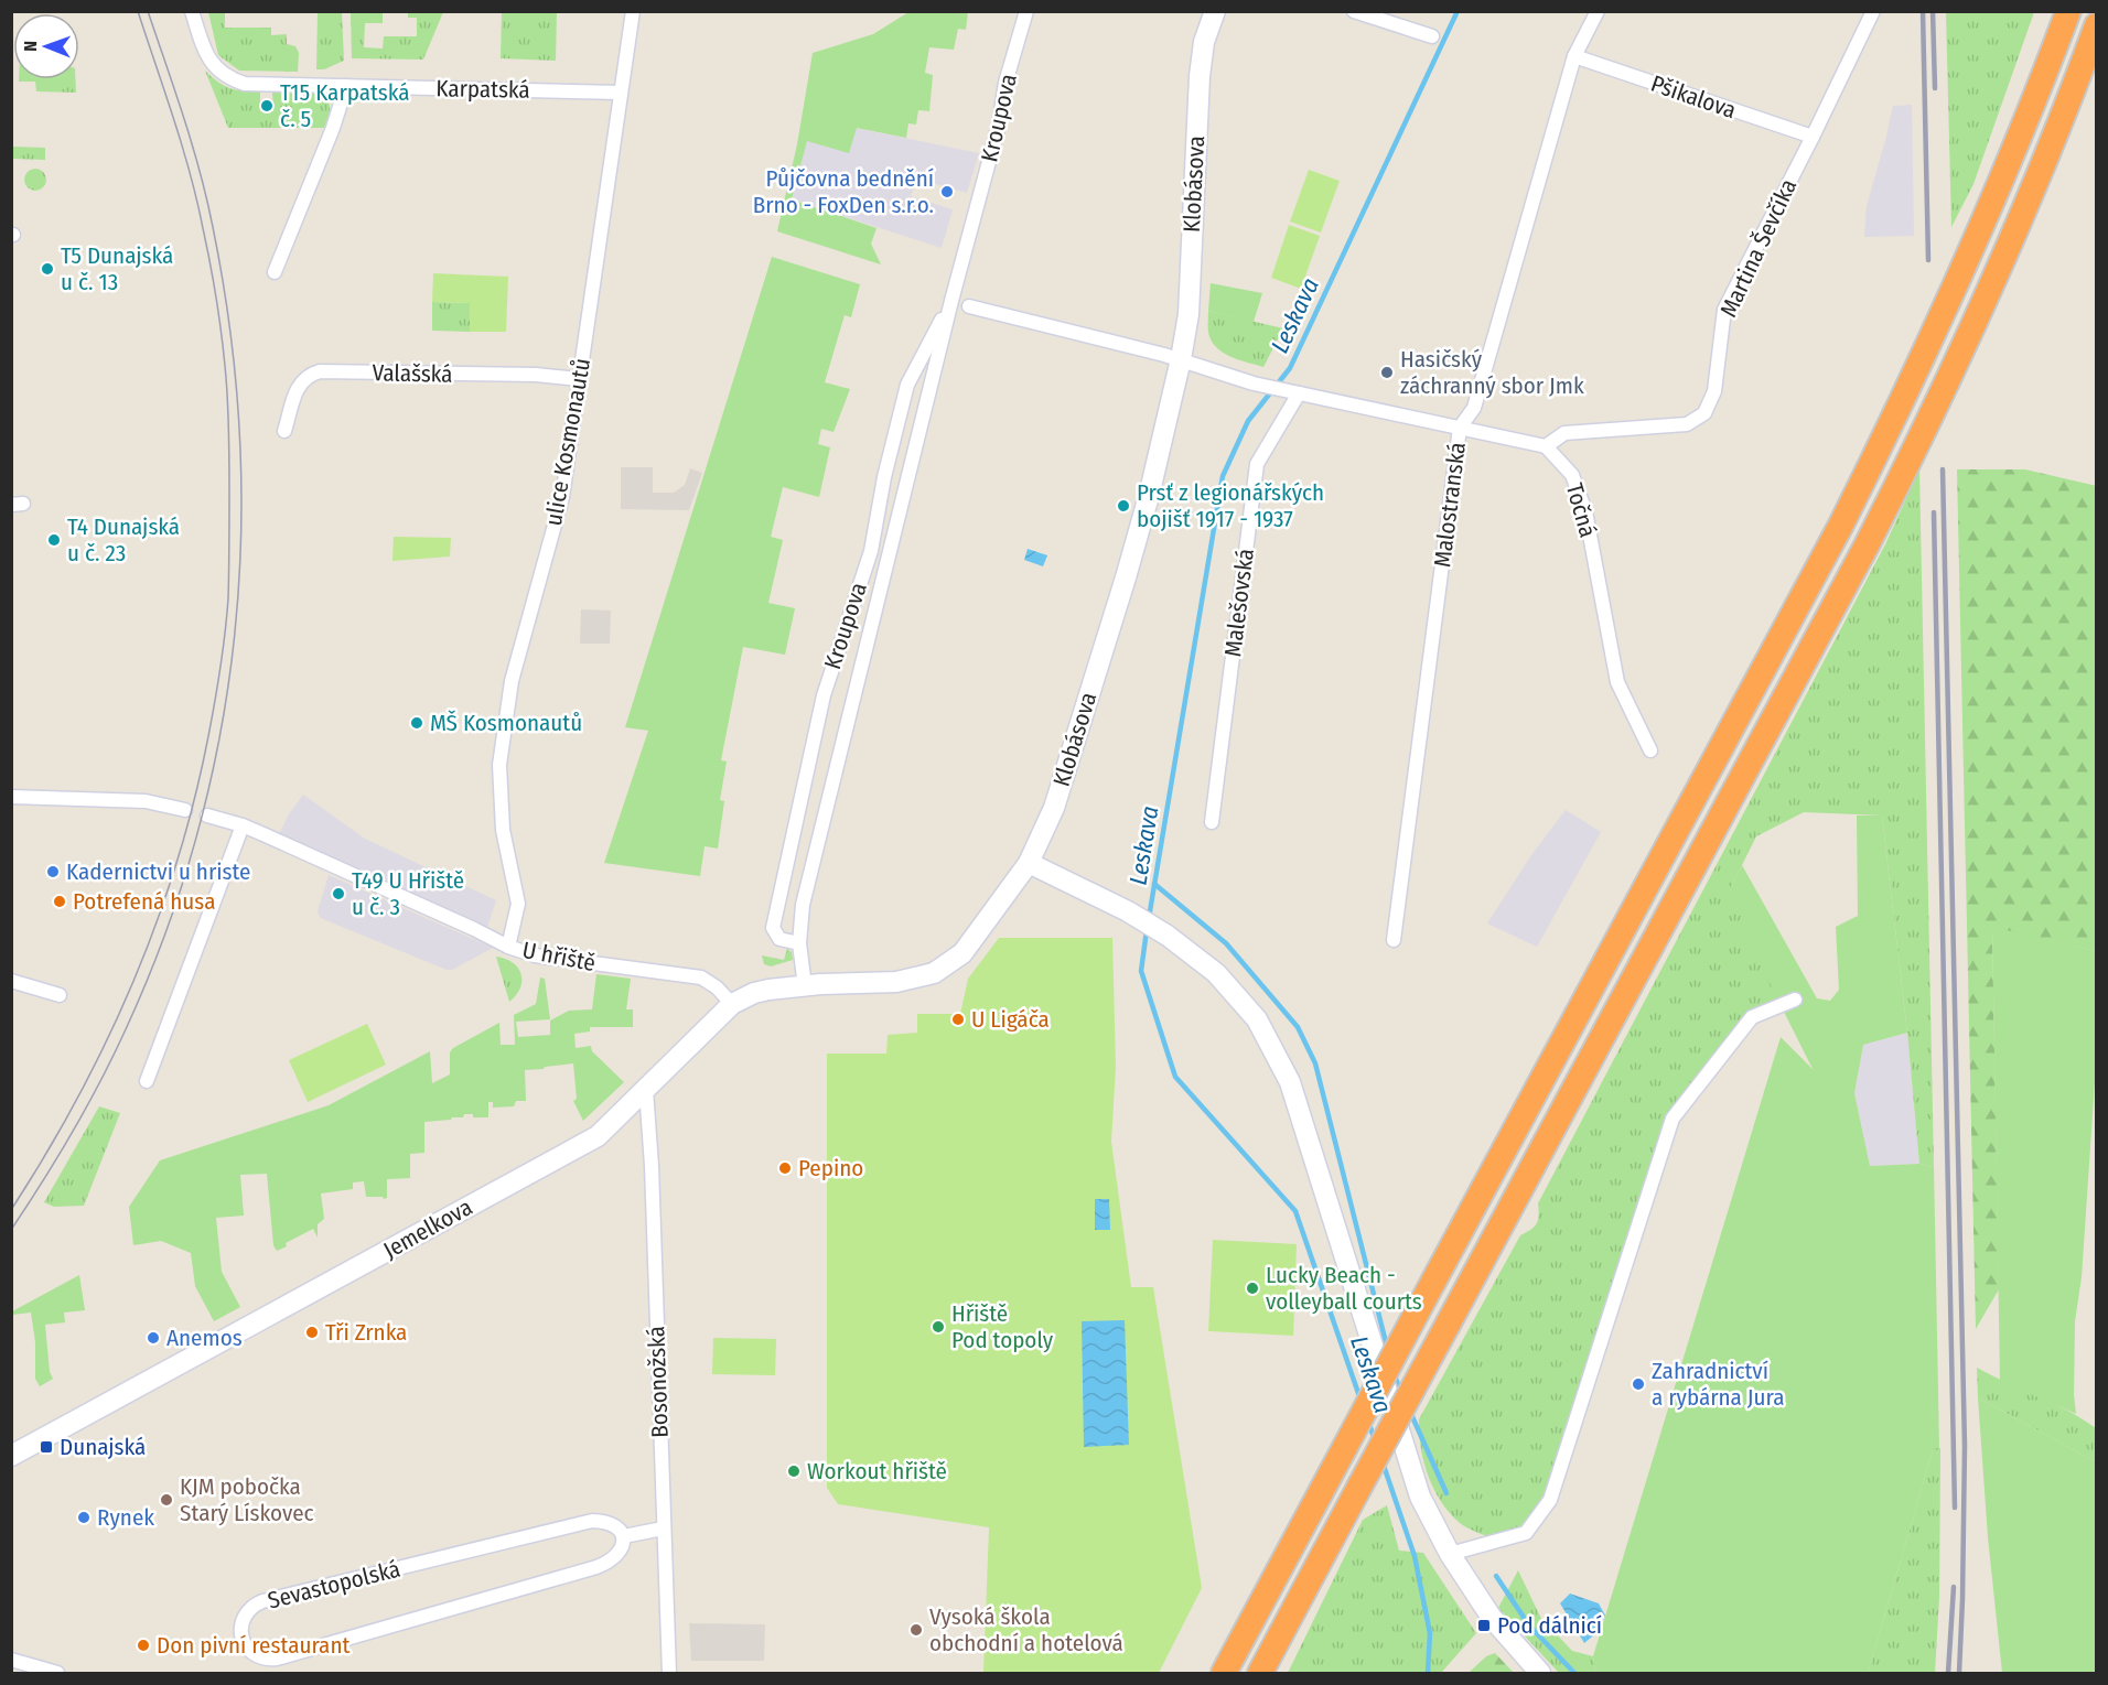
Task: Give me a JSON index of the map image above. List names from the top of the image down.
{
  "streets": {
    "street": [
      "Karpatská",
      "Pšikalova",
      "Kroupova",
      "Klobásova",
      "Martina Ševčíka",
      "Valašská",
      "ulice Kosmonautů",
      "Malostranská",
      "Točná",
      "Malešovská",
      "U hřiště",
      "Jemelkova",
      "Bosonožská",
      "Sevastopolská"
    ]
  },
  "crossings": [
    ["Karpatská", "ulice Kosmonautů"],
    ["Pšikalova", "Martina Ševčíka"],
    ["Pšikalova", "Malostranská"],
    ["Kroupova", "Klobásova"],
    ["Kroupova", "Jemelkova"],
    ["Klobásova", "Jemelkova"],
    ["Martina Ševčíka", "Točná"],
    ["Valašská", "ulice Kosmonautů"],
    ["ulice Kosmonautů", "U hřiště"],
    ["U hřiště", "Jemelkova"],
    ["Jemelkova", "Bosonožská"]
  ],
  "water": ["Leskava"],
  "places": {
    "other": [
      "T15 Karpatská č. 5",
      "Půjčovna bednění Brno - FoxDen s.r.o.",
      "T5 Dunajská u č. 13",
      "Hasičský záchranný sbor Jmk",
      "Prsť z legionářských bojišť 1917 - 1937",
      "T4 Dunajská u č. 23",
      "MŠ Kosmonautů",
      "Kadernictvi u hriste",
      "T49 U Hřiště u č. 3",
      "Potrefená husa",
      "U Ligáča",
      "Pepino",
      "Lucky Beach - volleyball courts",
      "Hřiště Pod topoly",
      "Tři Zrnka",
      "Anemos",
      "Zahradnictví a rybárna Jura",
      "Workout hřiště",
      "KJM pobočka Starý Lískovec",
      "Rynek",
      "Vysoká škola obchodní a hotelová",
      "Don pivní restaurant"
    ],
    "transit": ["Dunajská", "Pod dálnicí"]
  },
  "north": "left"
}
